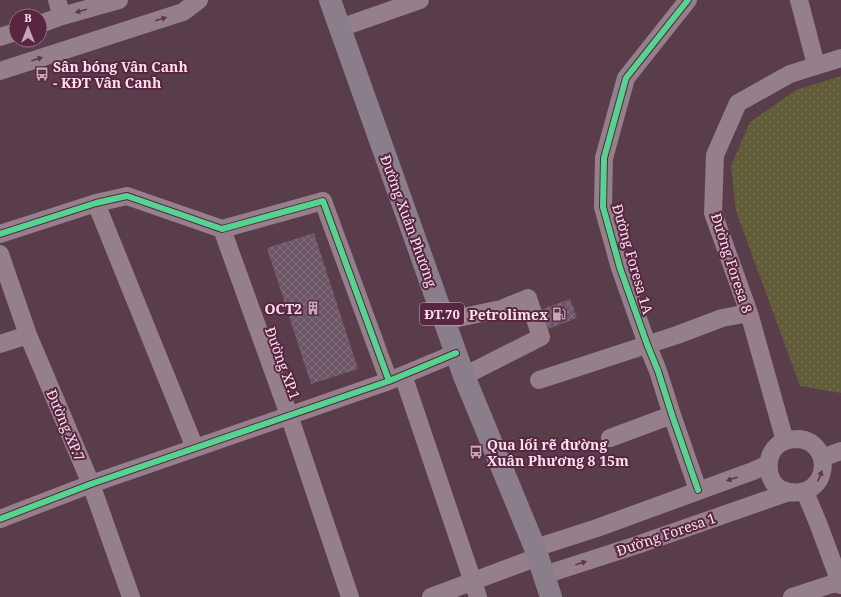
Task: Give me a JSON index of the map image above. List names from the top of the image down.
{
  "streets": {
    "main road": ["Đường Xuân Phương", "ĐT.70"],
    "street": [
      "Đường Foresa 1A",
      "Đường Foresa 8",
      "Đường XP.1",
      "Đường XP.7",
      "Đường Foresa 1"
    ]
  },
  "crossings": [
    ["Đường Xuân Phương", "Đường Foresa 1"],
    ["Đường Foresa 1A", "Đường Foresa 1"],
    ["Đường Foresa 8", "Đường Foresa 1"]
  ],
  "places": {
    "bus stop": ["Sân bóng Vân Canh - KĐT Vân Canh", "Qua lối rẽ đường Xuân Phương 8 15m"],
    "building": ["OCT2"],
    "fuel station": ["Petrolimex"]
  },
  "north": "top"
}
